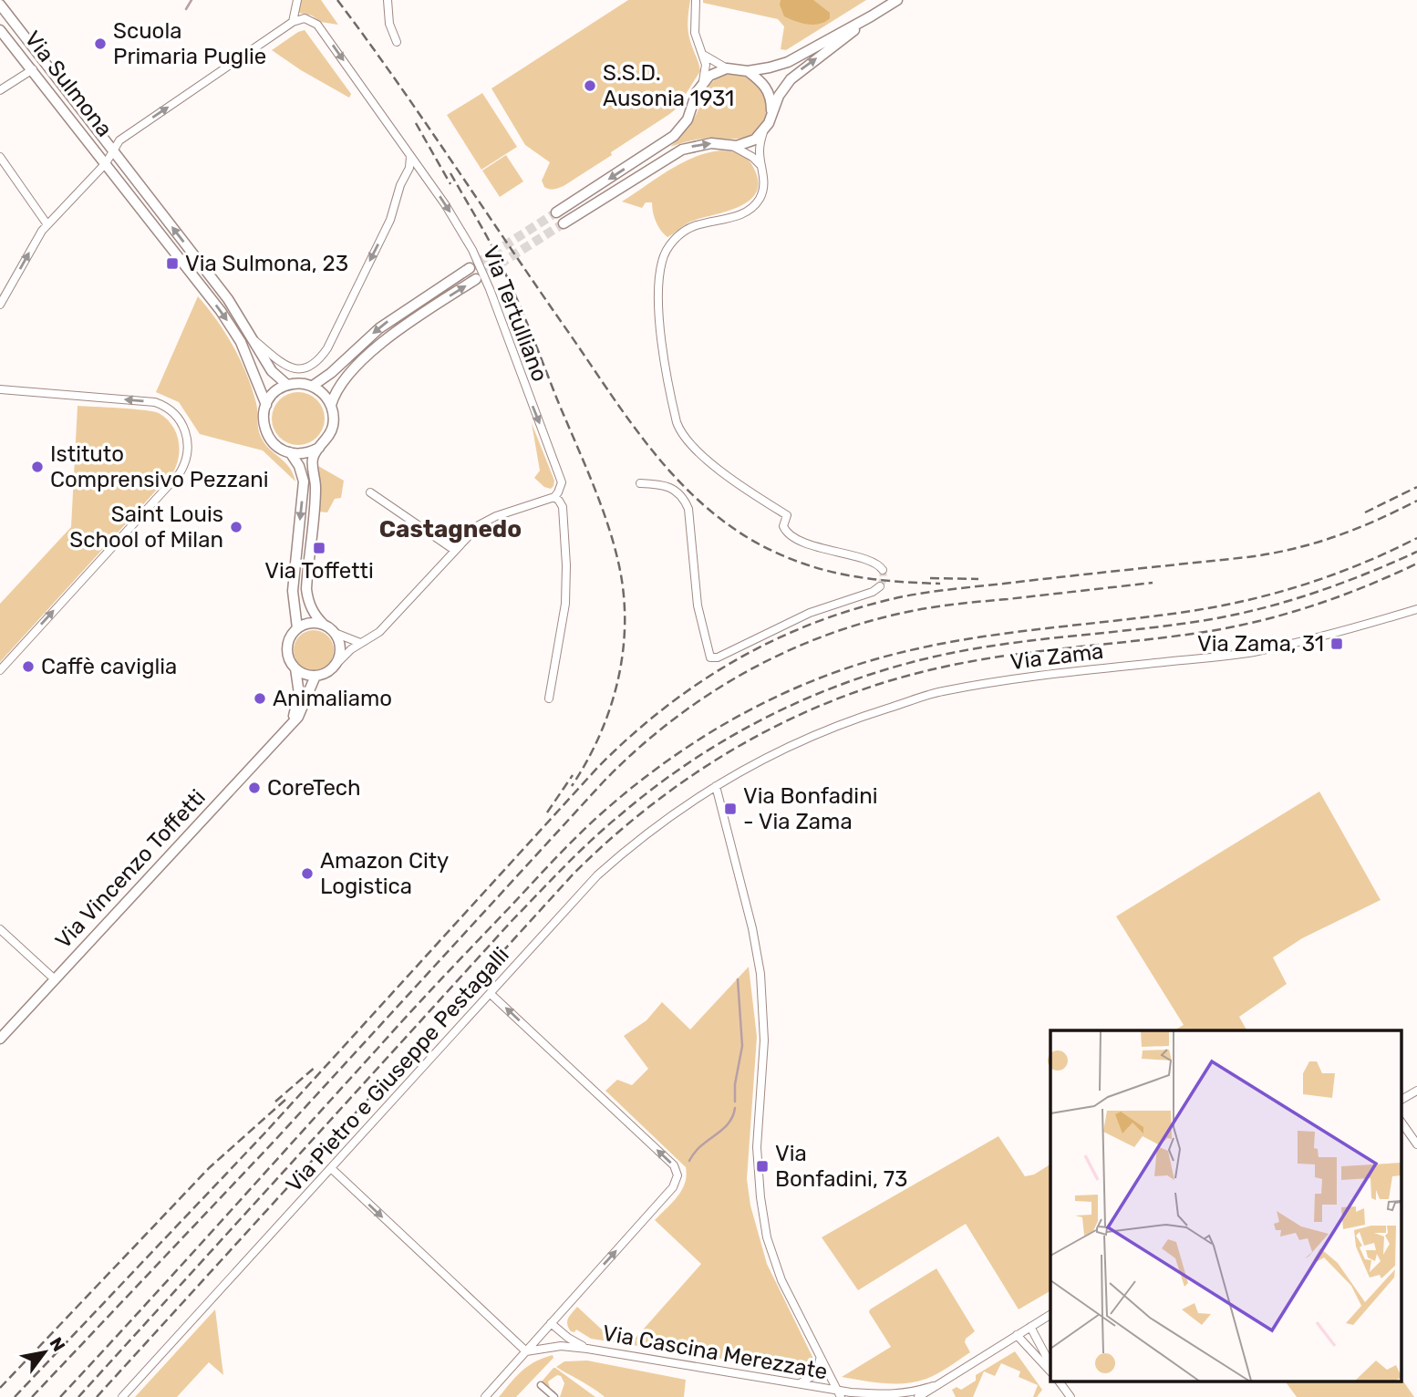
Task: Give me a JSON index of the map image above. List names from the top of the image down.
{
  "streets": {
    "street": [
      "Via Sulmona",
      "Via Tertulliano",
      "Via Zama",
      "Via Vincenzo Toffetti",
      "Via Pietro e Giuseppe Pestagalli",
      "Via Cascina Merezzate"
    ]
  },
  "crossings": [
    ["Via Sulmona", "Via Tertulliano"],
    ["Via Sulmona", "Via Vincenzo Toffetti"],
    ["Via Zama", "Via Pietro e Giuseppe Pestagalli"]
  ],
  "one_way": ["Via Tertulliano"],
  "districts": ["Castagnedo"],
  "places": {
    "other": [
      "Scuola Primaria Puglie",
      "S.S.D. Ausonia 1931",
      "Istituto Comprensivo Pezzani",
      "Saint Louis School of Milan",
      "Caffè caviglia",
      "Animaliamo",
      "CoreTech",
      "Amazon City Logistica"
    ],
    "transit": [
      "Via Sulmona, 23",
      "Via Toffetti",
      "Via Zama, 31",
      "Via Bonfadini - Via Zama",
      "Via Bonfadini, 73"
    ]
  },
  "north": "top right"
}
